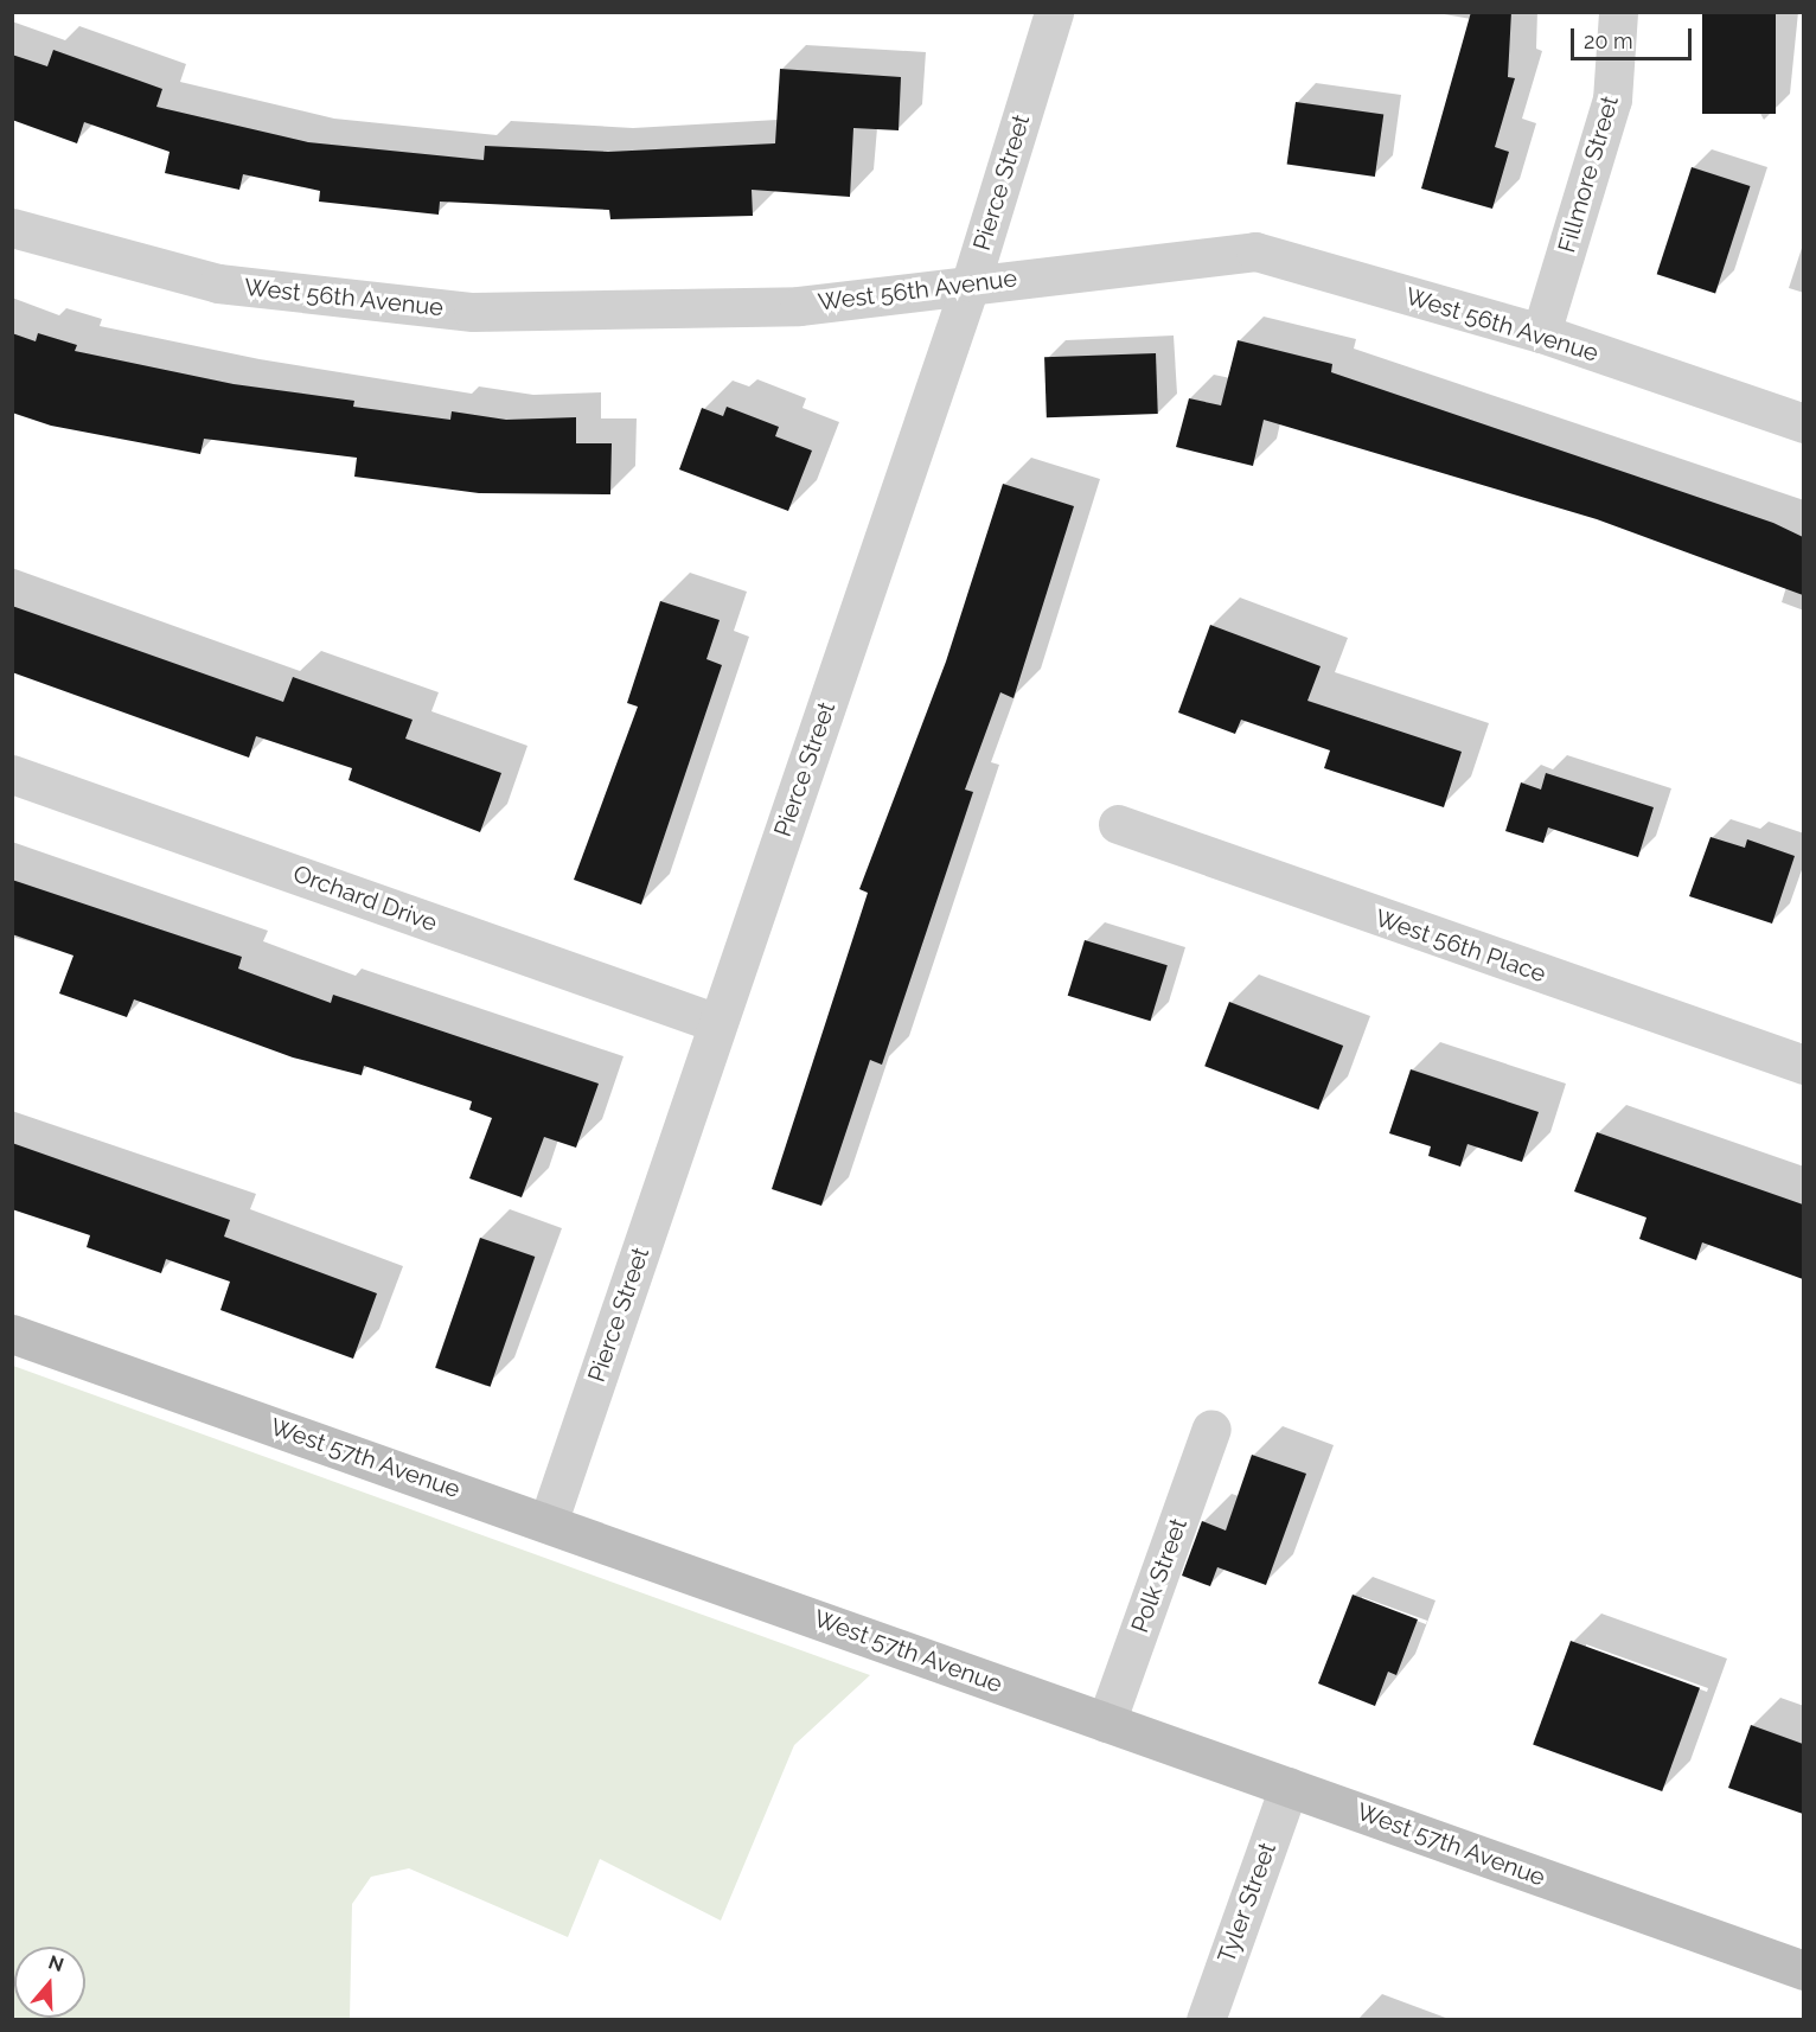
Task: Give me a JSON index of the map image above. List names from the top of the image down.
{
  "streets": {
    "street": [
      "Fillmore Street",
      "Pierce Street",
      "West 56th Avenue",
      "Orchard Drive",
      "West 56th Place",
      "West 57th Avenue",
      "Polk Street",
      "Tyler Street"
    ]
  },
  "crossings": [
    ["Fillmore Street", "West 56th Avenue"],
    ["Pierce Street", "West 56th Avenue"],
    ["Pierce Street", "Orchard Drive"],
    ["Pierce Street", "West 57th Avenue"],
    ["West 57th Avenue", "Polk Street"],
    ["West 57th Avenue", "Tyler Street"]
  ],
  "scale_bar": "20 m",
  "north": "top"
}
